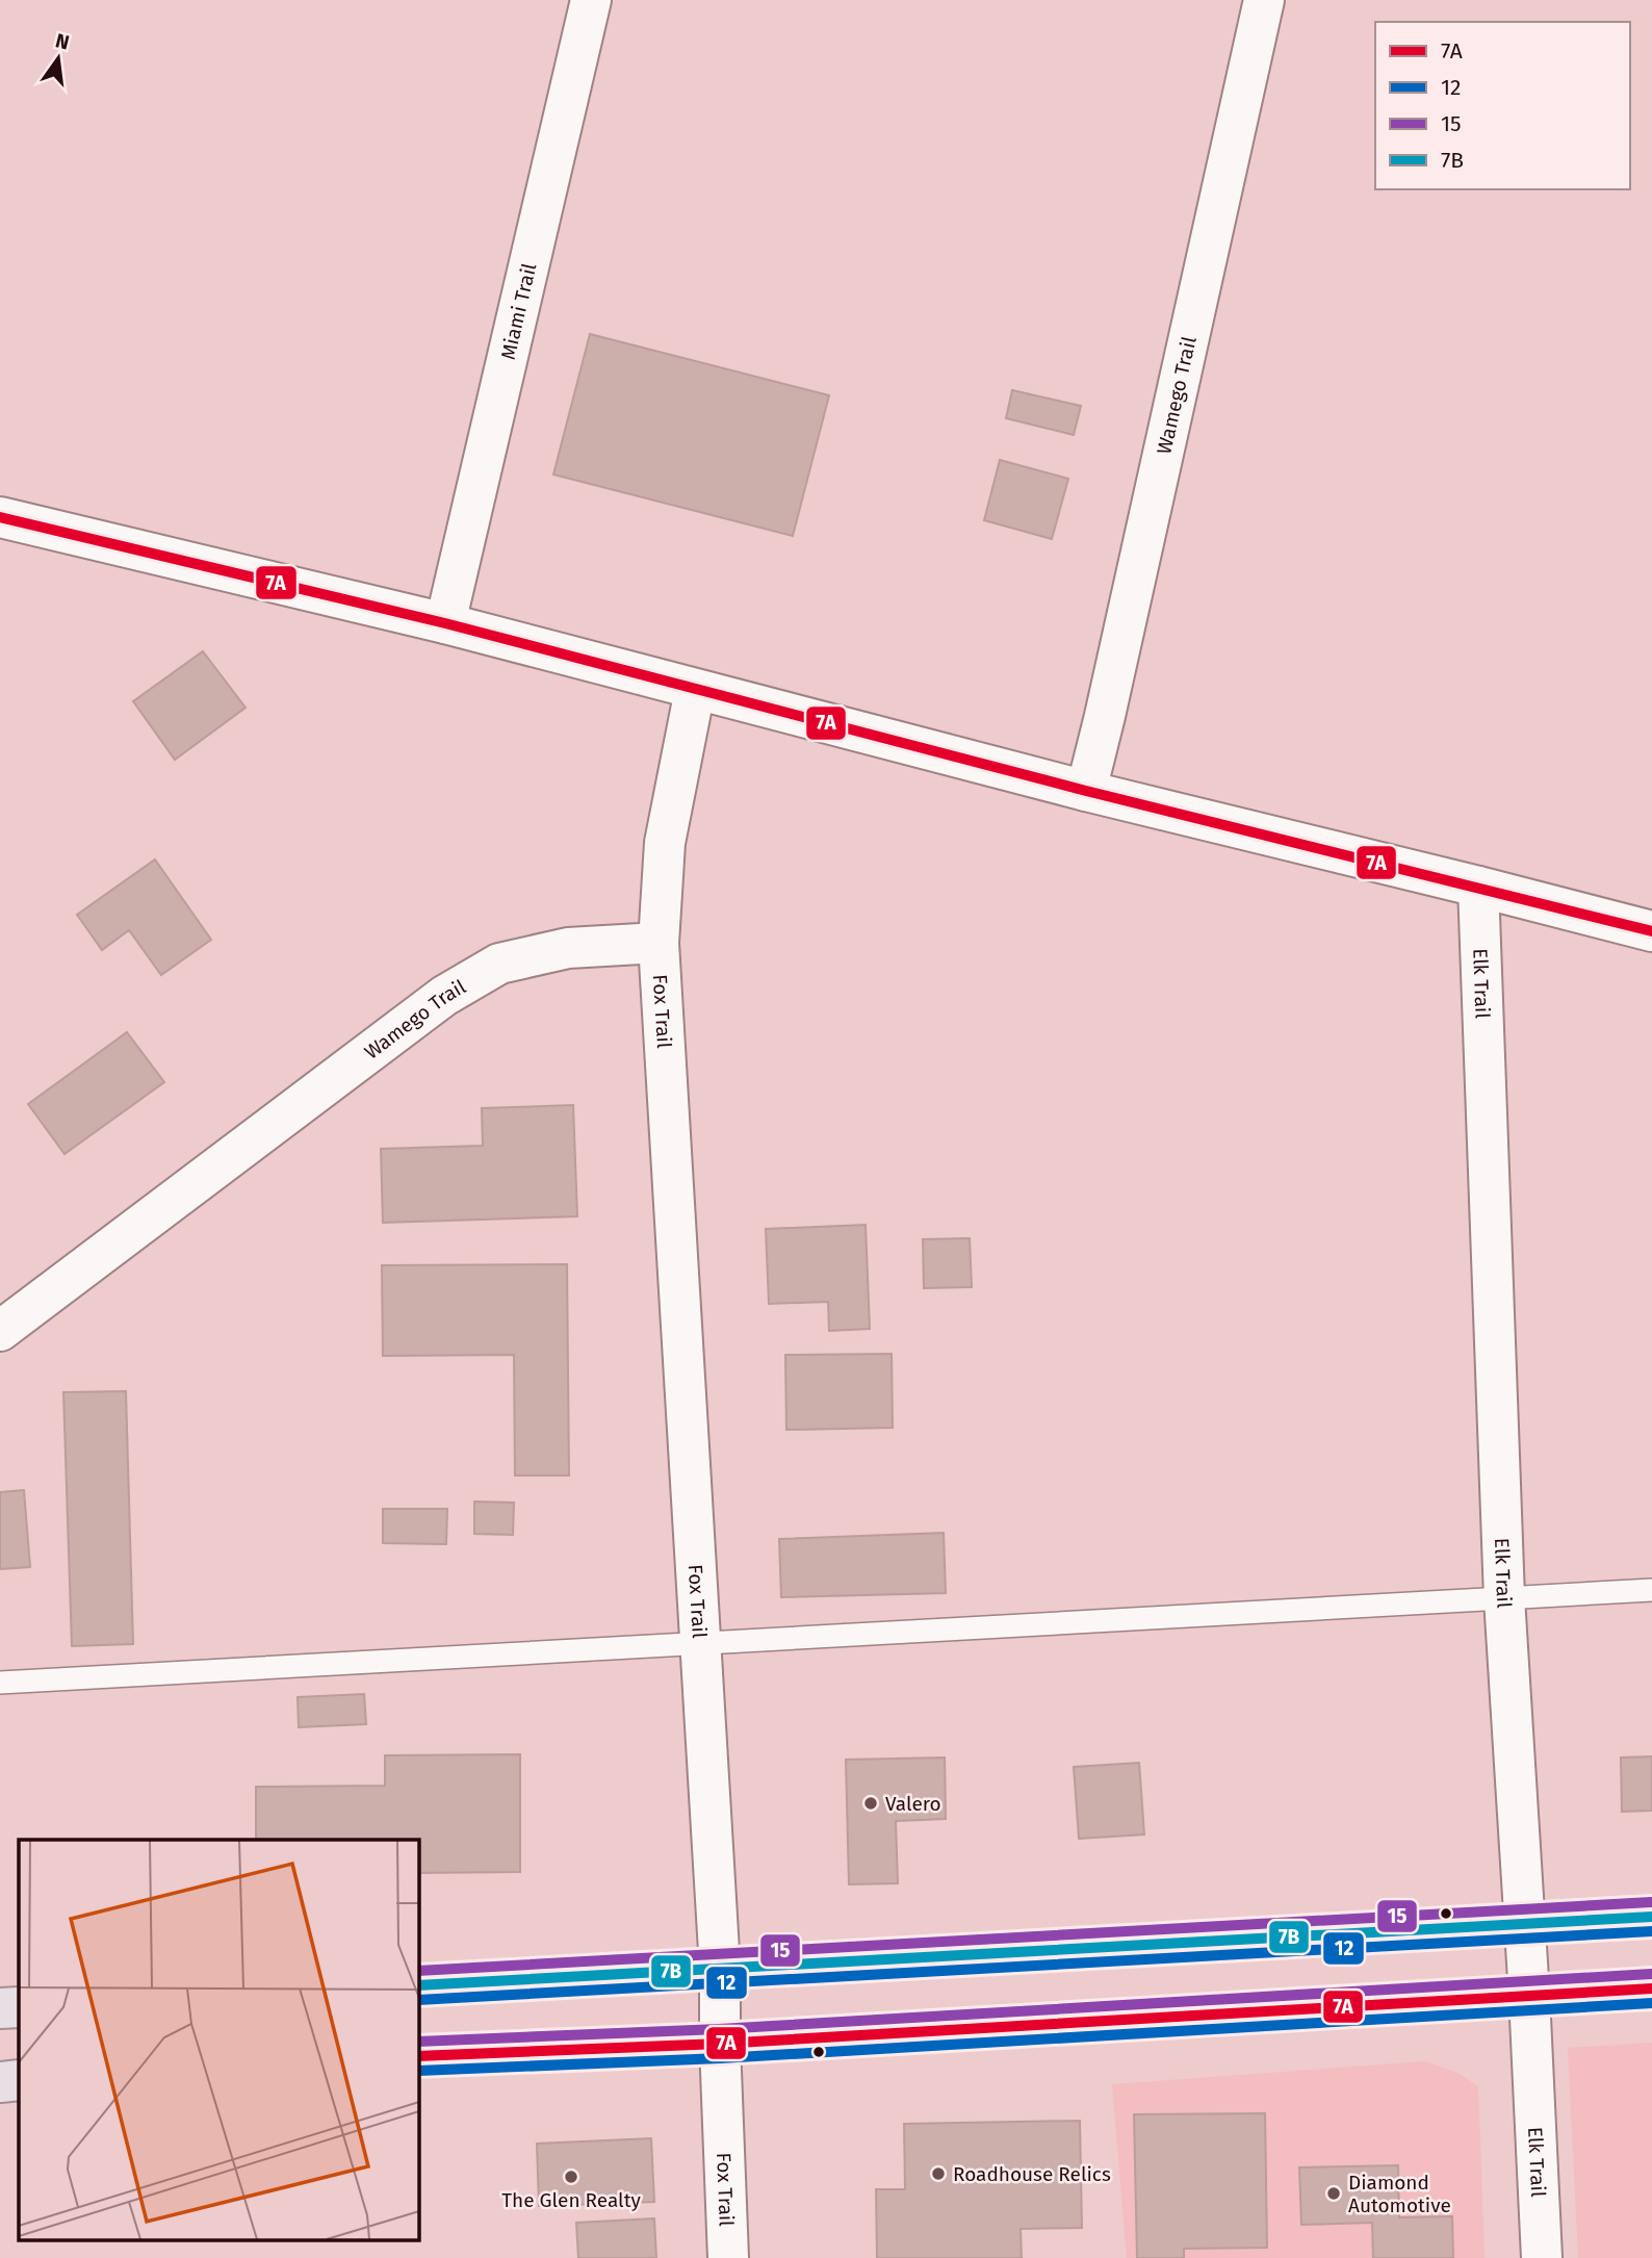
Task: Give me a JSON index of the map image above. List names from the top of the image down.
{
  "streets": {
    "street": [
      "Miami Trail",
      "Wamego Trail",
      "Elk Trail",
      "Fox Trail"
    ]
  },
  "crossings": [
    ["Wamego Trail", "Fox Trail"]
  ],
  "places": [
    "Valero",
    "Roadhouse Relics",
    "The Glen Realty",
    "Diamond Automotive"
  ],
  "lines": [
    "transit line 7A",
    "transit line 15",
    "transit line 7B",
    "transit line 12"
  ],
  "legend": [
    "7A",
    "12",
    "15",
    "7B"
  ],
  "north": "top"
}
